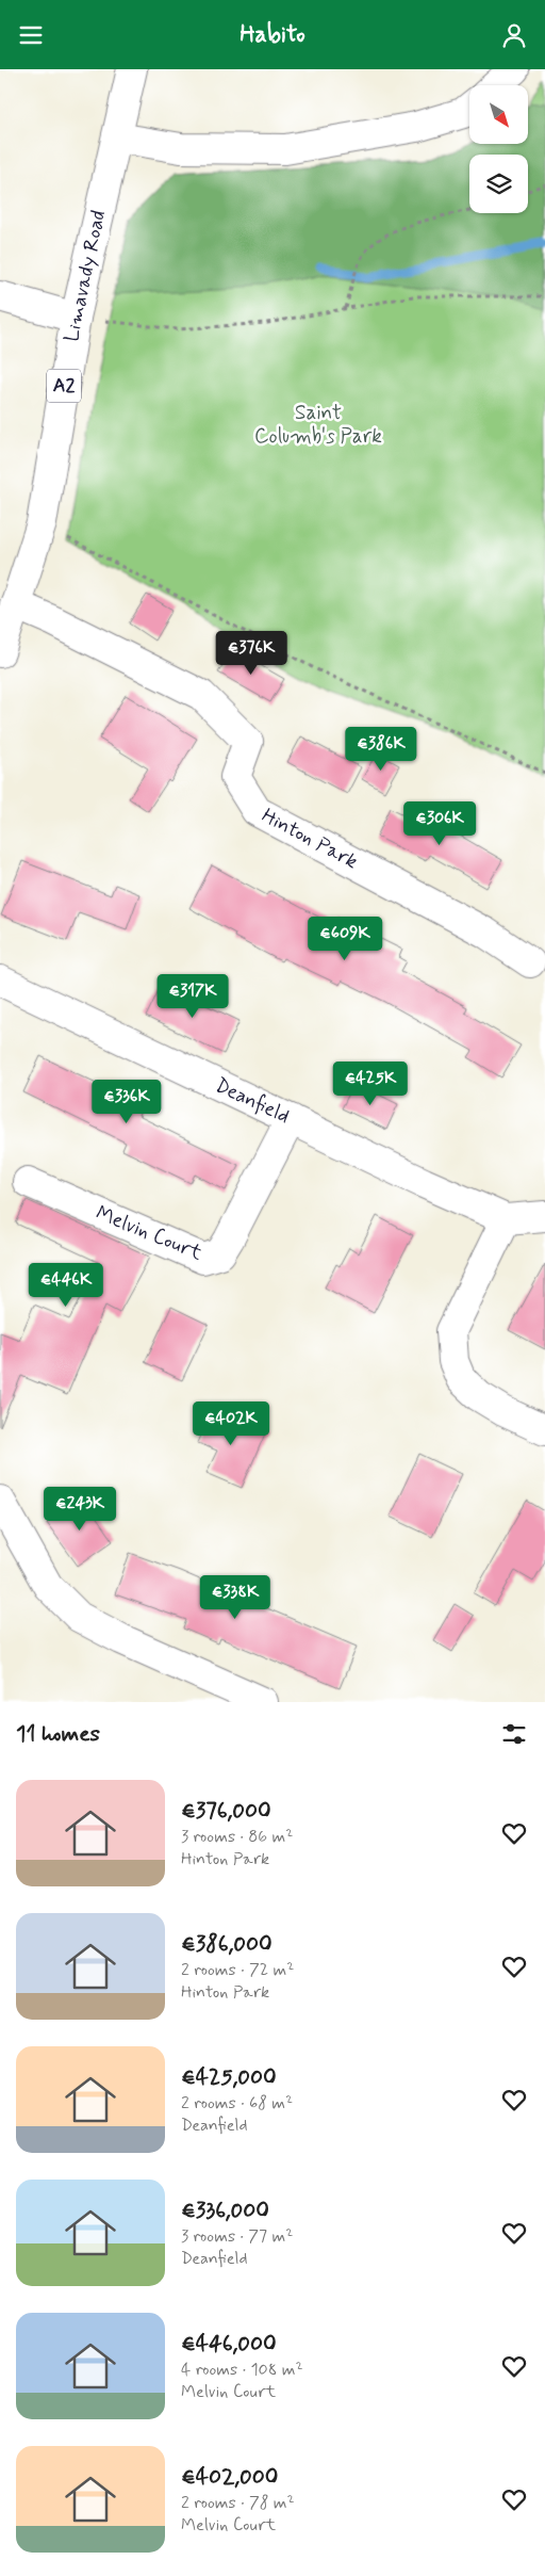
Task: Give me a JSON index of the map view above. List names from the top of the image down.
{
  "streets": {
    "main road": [
      "Limavady Road",
      "A2",
      "Hinton Park",
      "Deanfield",
      "Melvin Court"
    ]
  },
  "crossings": [
    ["Limavady Road", "Hinton Park"],
    ["Deanfield", "Melvin Court"]
  ],
  "parks": ["Saint Columb's Park"],
  "north": "bottom right",
  "page": {
    "header": "Habito",
    "price": [
      "€376K",
      "€386K",
      "€306K",
      "€609K",
      "€317K",
      "€425K",
      "€336K",
      "€446K",
      "€402K",
      "€243K",
      "€338K"
    ],
    "heading": "11 homes",
    "list": [
      {
        "name": "€376,000",
        "note": "3 rooms · 86 m² · Hinton Park"
      },
      {
        "name": "€386,000",
        "note": "2 rooms · 72 m² · Hinton Park"
      },
      {
        "name": "€425,000",
        "note": "2 rooms · 68 m² · Deanfield"
      },
      {
        "name": "€336,000",
        "note": "3 rooms · 77 m² · Deanfield"
      },
      {
        "name": "€446,000",
        "note": "4 rooms · 108 m² · Melvin Court"
      },
      {
        "name": "€402,000",
        "note": "2 rooms · 78 m² · Melvin Court"
      }
    ]
  }
}
